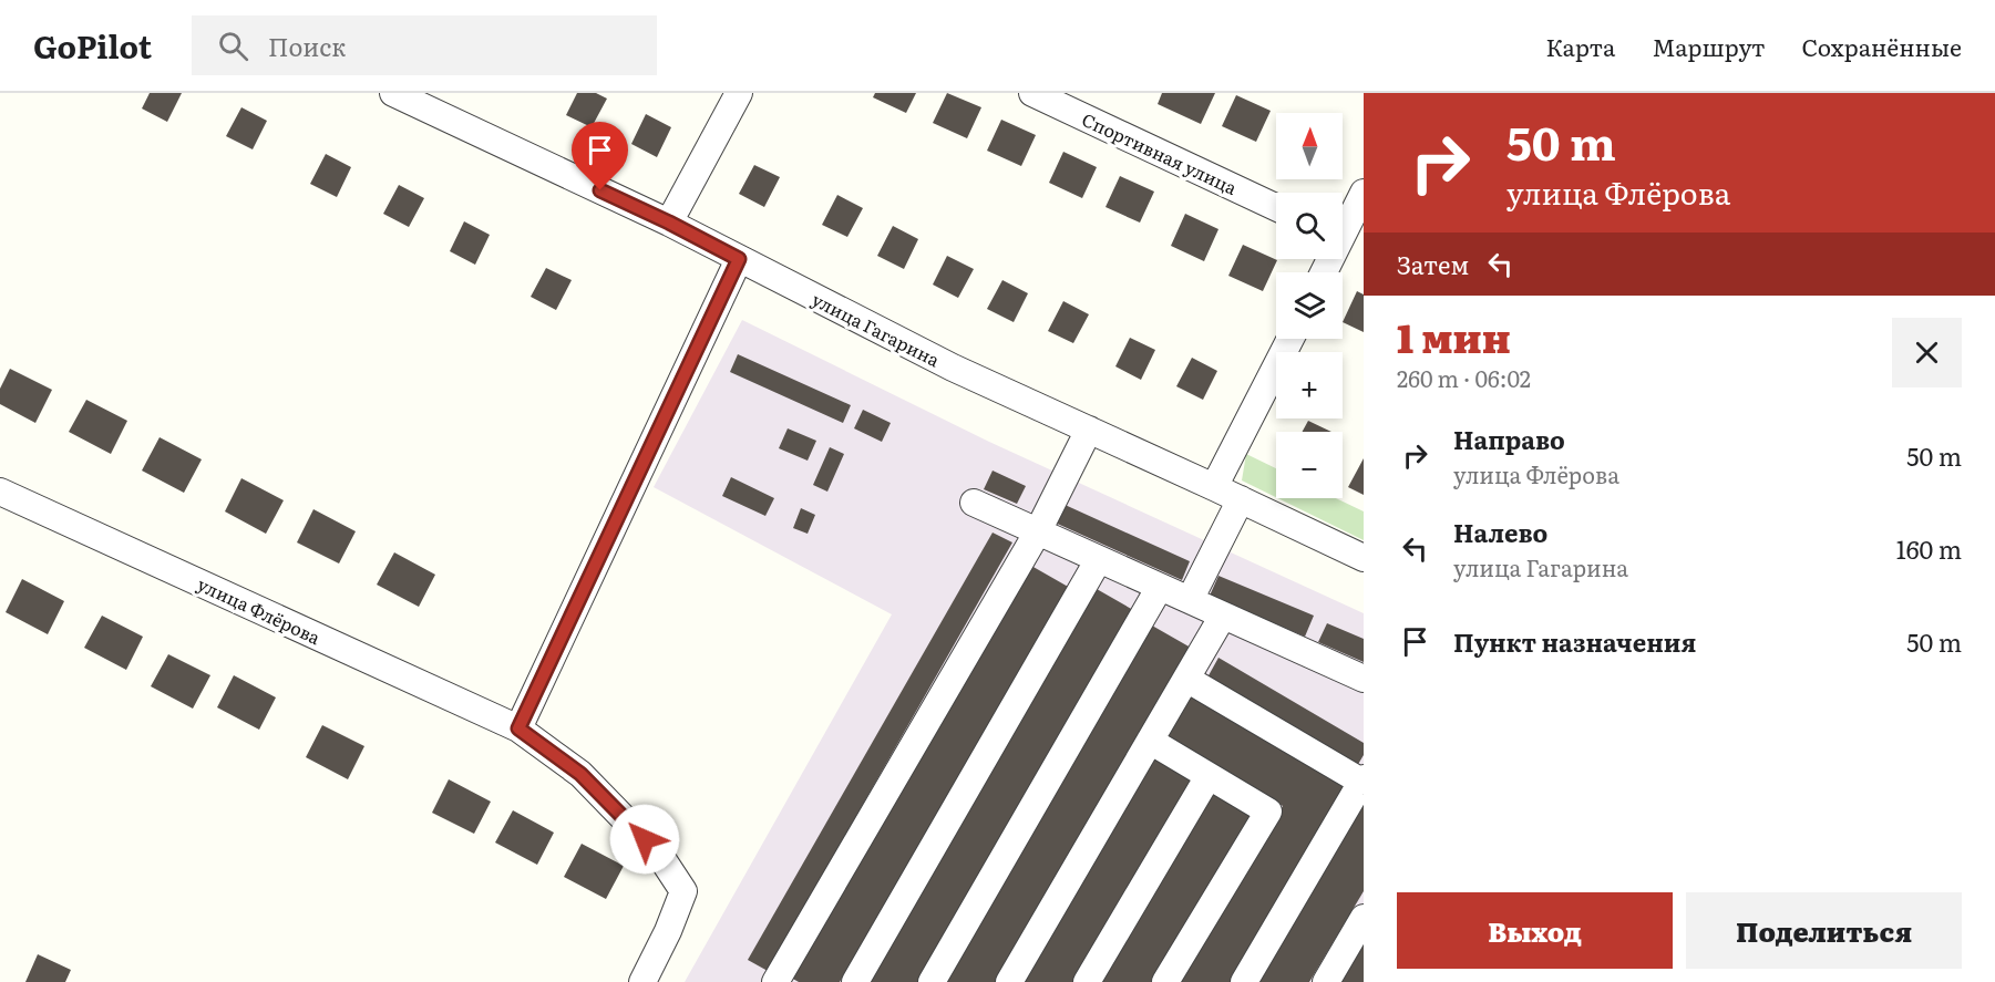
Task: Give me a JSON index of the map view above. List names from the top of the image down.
{
  "streets": {
    "street": ["Спортивная улица", "улица Гагарина", "улица Флёрова"]
  },
  "north": "top",
  "page": {
    "header": "GoPilot",
    "search": "Поиск",
    "nav": ["Карта", "Маршрут", "Сохранённые"],
    "turn": ["50 m", "улица Флёрова"],
    "map_buttons": ["+", "−"],
    "then": "Затем",
    "heading": ["1 мин", "260 m · 06:02"],
    "list": [
      {
        "name": "Направо",
        "note": "улица Флёрова",
        "value": "50 m"
      },
      {
        "name": "Налево",
        "note": "улица Гагарина",
        "value": "160 m"
      },
      {
        "name": "Пункт назначения",
        "value": "50 m"
      }
    ],
    "buttons": ["Выход", "Поделиться"]
  }
}
